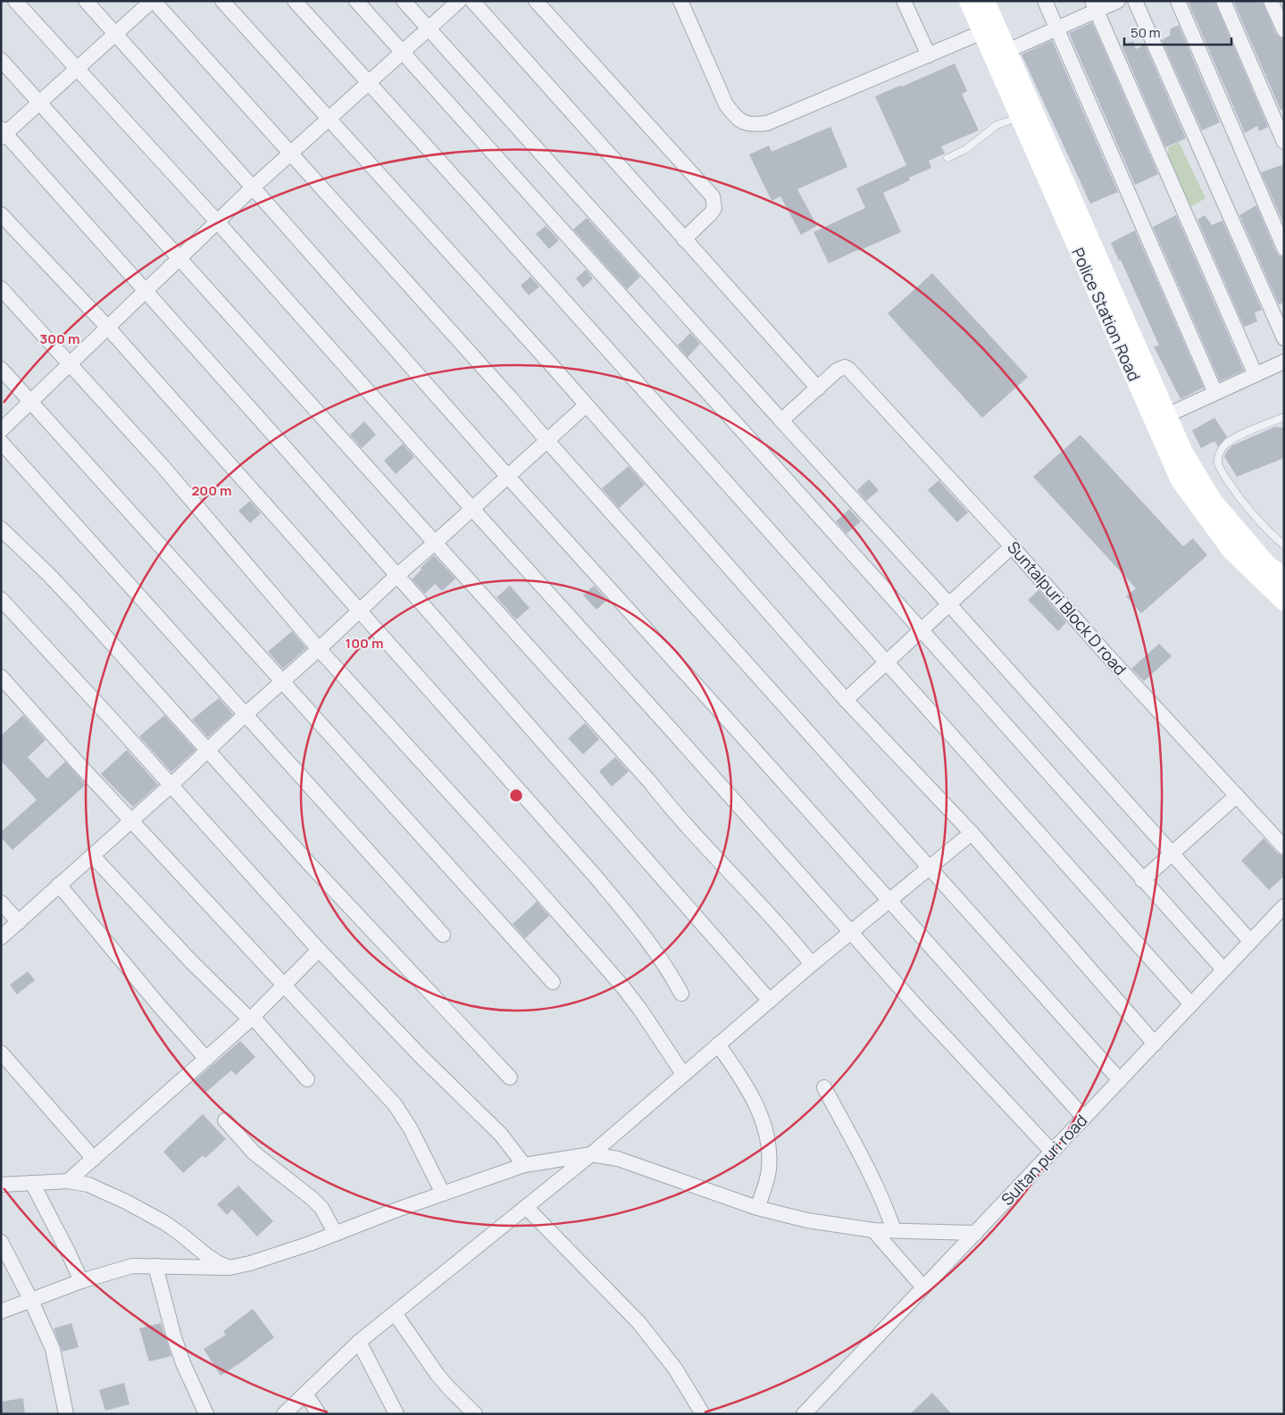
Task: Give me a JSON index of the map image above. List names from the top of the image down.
{
  "streets": {
    "street": ["Police Station Road", "Suntalpuri Block D road", "Sultan puri road"]
  },
  "scale_bar": "50 m",
  "rings": ["300 m", "200 m", "100 m"]
}
